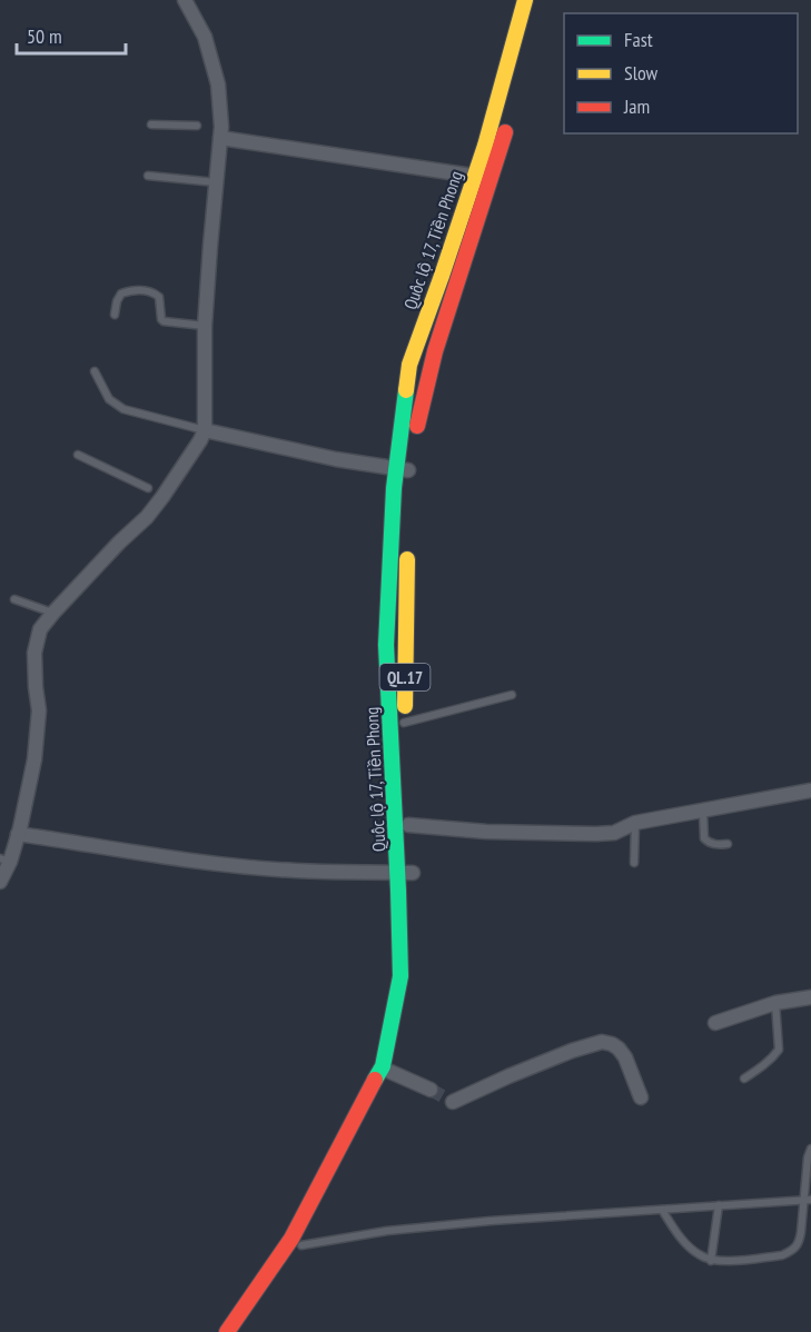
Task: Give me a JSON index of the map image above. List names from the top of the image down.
{
  "streets": {
    "highway": ["Quốc lộ 17, Tiền Phong", "QL.17"]
  },
  "legend": ["Fast", "Slow", "Jam"],
  "scale_bar": "50 m"
}
